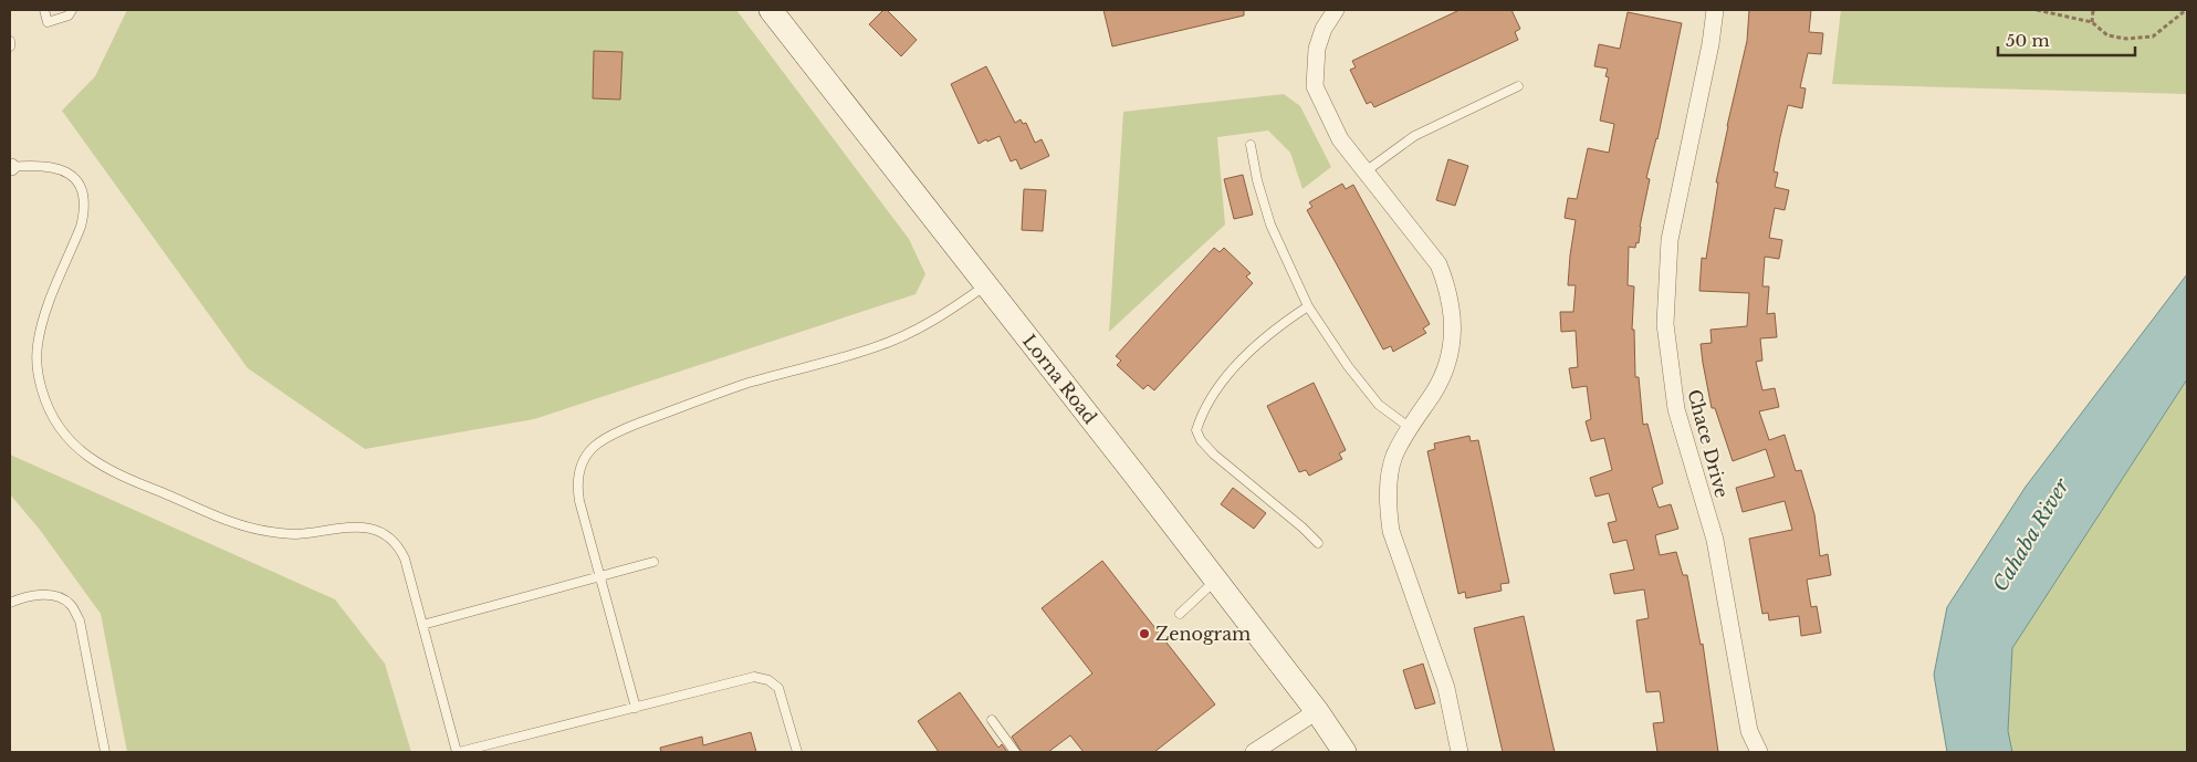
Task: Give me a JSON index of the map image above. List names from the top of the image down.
{
  "streets": {
    "street": ["Lorna Road", "Chace Drive"]
  },
  "water": ["Cahaba River"],
  "places": ["Zenogram"],
  "scale_bar": "50 m"
}
